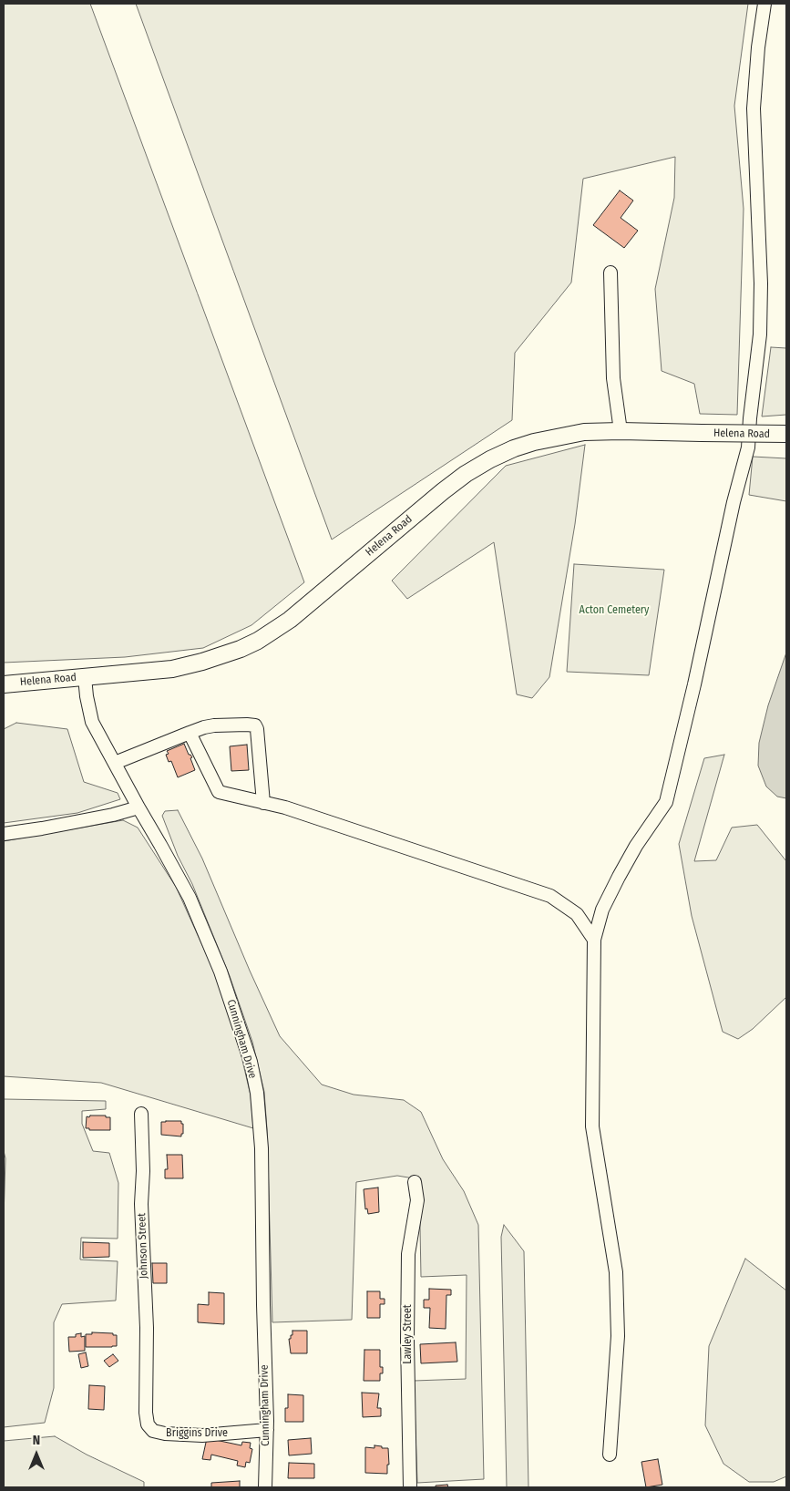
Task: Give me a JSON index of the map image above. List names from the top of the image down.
{
  "streets": {
    "main road": ["Helena Road"],
    "street": [
      "Cunningham Drive",
      "Johnson Street",
      "Lawley Street",
      "Briggins Drive"
    ]
  },
  "crossings": [
    ["Helena Road", "Cunningham Drive"],
    ["Cunningham Drive", "Briggins Drive"],
    ["Johnson Street", "Briggins Drive"]
  ],
  "parks": ["Acton Cemetery"],
  "north": "top"
}
